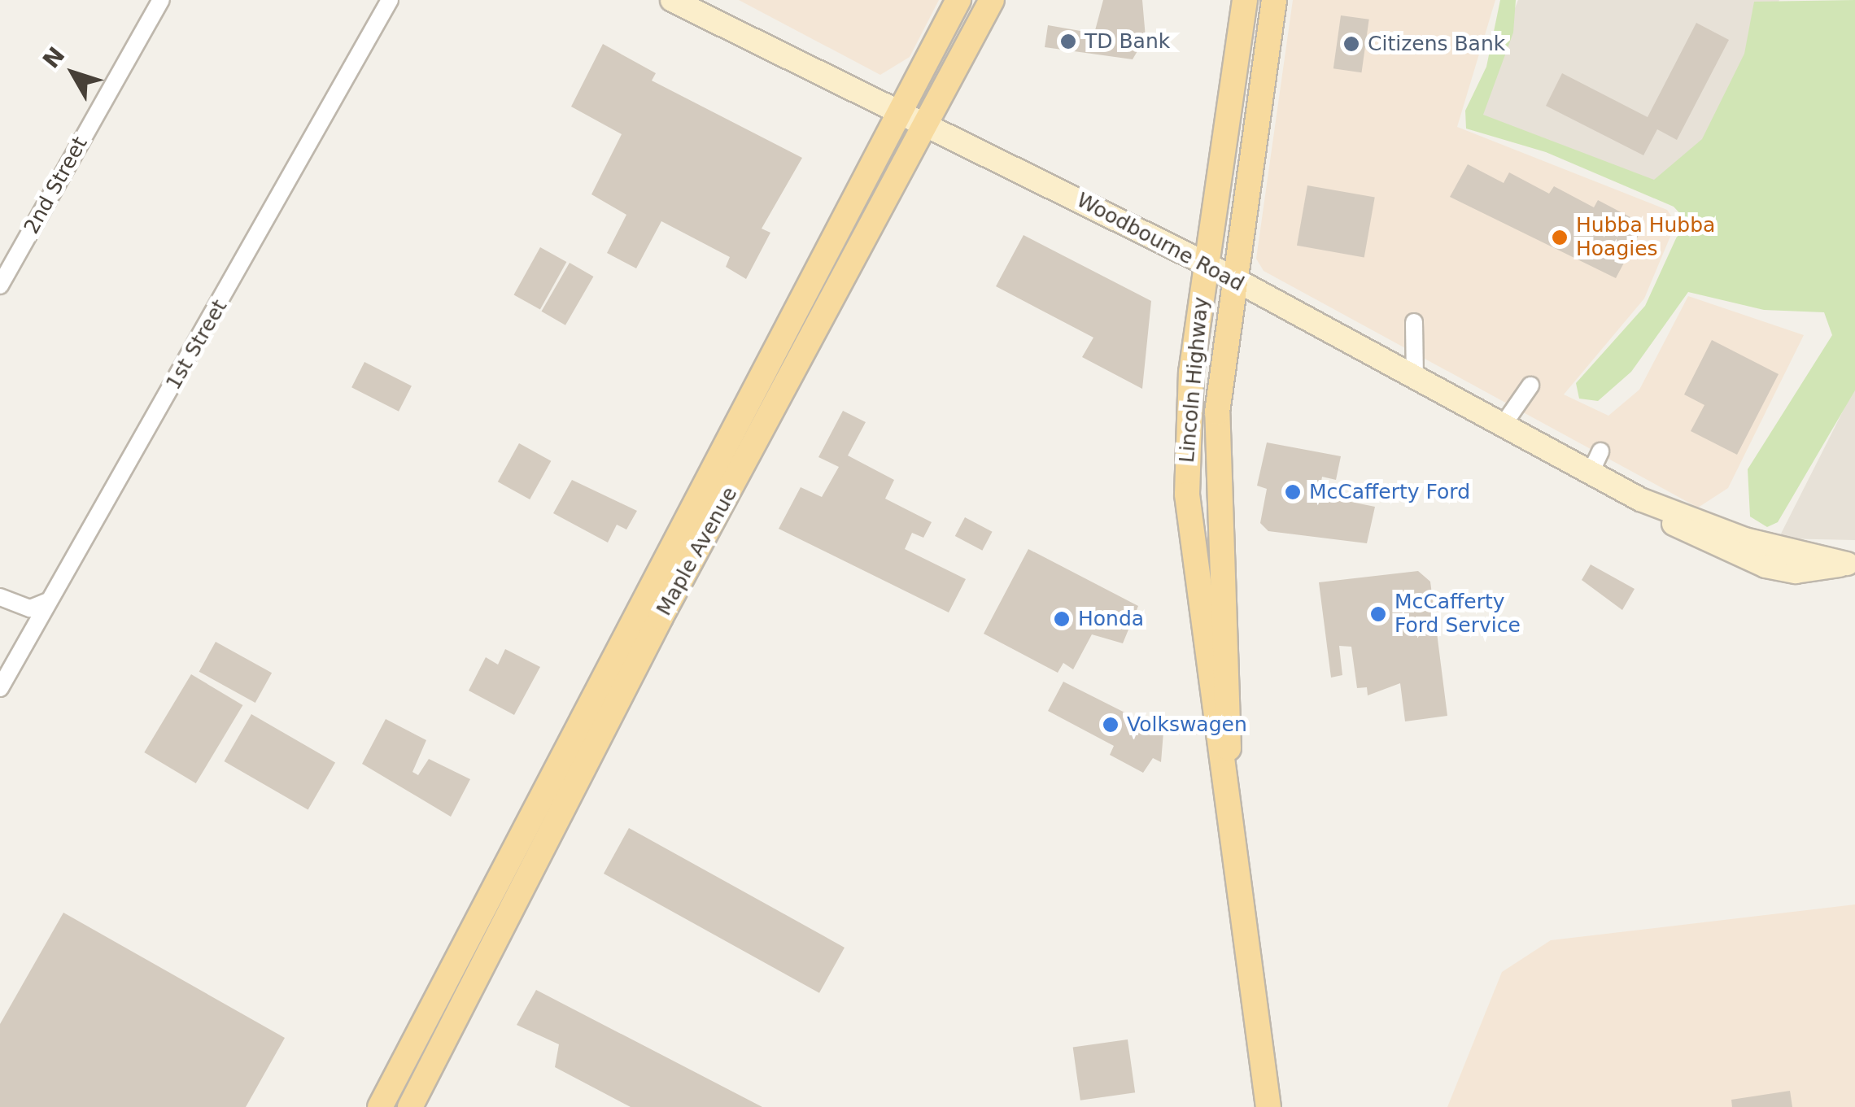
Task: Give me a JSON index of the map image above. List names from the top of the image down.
{
  "streets": {
    "main road": ["Woodbourne Road", "Lincoln Highway", "Maple Avenue"],
    "street": ["2nd Street", "1st Street"]
  },
  "crossings": [
    ["Woodbourne Road", "Lincoln Highway"],
    ["Woodbourne Road", "Maple Avenue"]
  ],
  "places": [
    "TD Bank",
    "Citizens Bank",
    "Hubba Hubba Hoagies",
    "McCafferty Ford",
    "McCafferty Ford Service",
    "Honda",
    "Volkswagen"
  ],
  "north": "top left"
}
